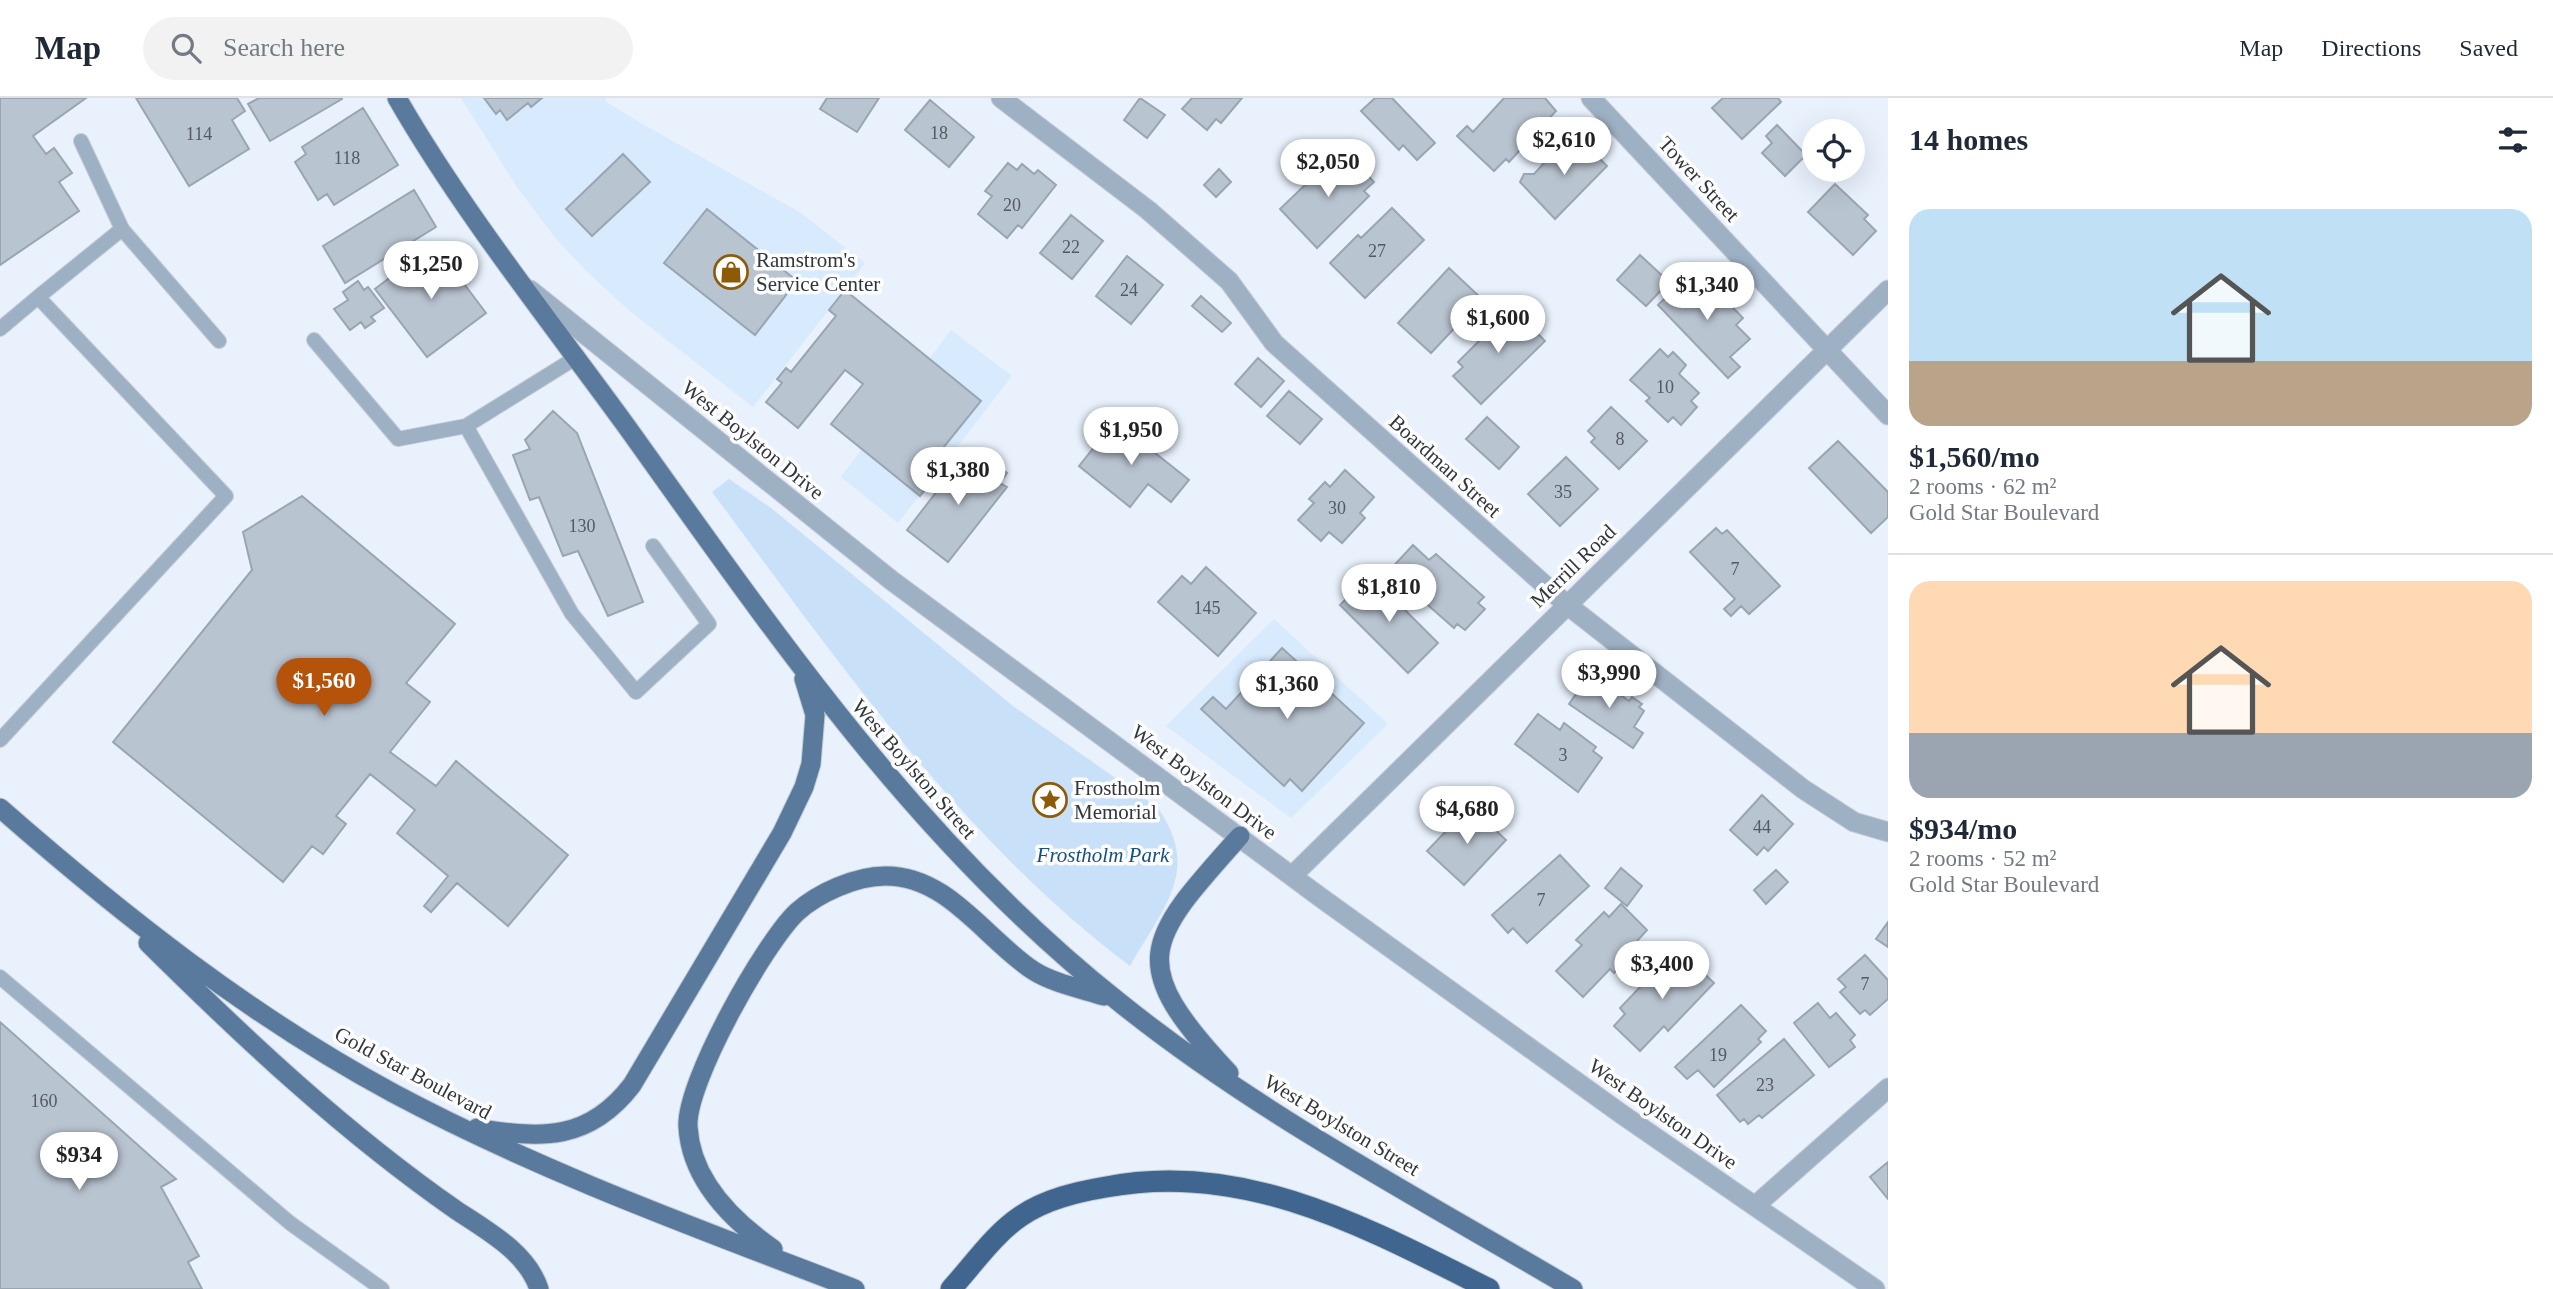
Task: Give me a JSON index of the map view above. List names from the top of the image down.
{
  "streets": {
    "main road": ["West Boylston Street", "Gold Star Boulevard"],
    "street": [
      "Tower Street",
      "West Boylston Drive",
      "Boardman Street",
      "Merrill Road"
    ]
  },
  "crossings": [
    ["Tower Street", "Merrill Road"],
    ["West Boylston Drive", "Merrill Road"],
    ["West Boylston Drive", "West Boylston Street"],
    ["Boardman Street", "Merrill Road"]
  ],
  "parks": ["Frostholm Park"],
  "places": {
    "shop": ["Ramstrom's Service Center"],
    "place": ["Frostholm Memorial"]
  },
  "house_numbers": [
    "18",
    "114",
    "118",
    "20",
    "22",
    "27",
    "24",
    "10",
    "8",
    "35",
    "30",
    "130",
    "7",
    "145",
    "3",
    "44",
    "7",
    "7",
    "19",
    "23",
    "160"
  ],
  "page": {
    "header": "Map",
    "search": "Search here",
    "nav": ["Map", "Directions", "Saved"],
    "heading": "14 homes",
    "price": [
      "$2,610",
      "$2,050",
      "$1,250",
      "$1,340",
      "$1,600",
      "$1,950",
      "$1,380",
      "$1,810",
      "$3,990",
      "$1,560",
      "$1,360",
      "$4,680",
      "$3,400",
      "$934"
    ],
    "list": [
      {
        "name": "$1,560/mo",
        "note": "2 rooms · 62 m² · Gold Star Boulevard"
      },
      {
        "name": "$934/mo",
        "note": "2 rooms · 52 m² · Gold Star Boulevard"
      }
    ]
  }
}
